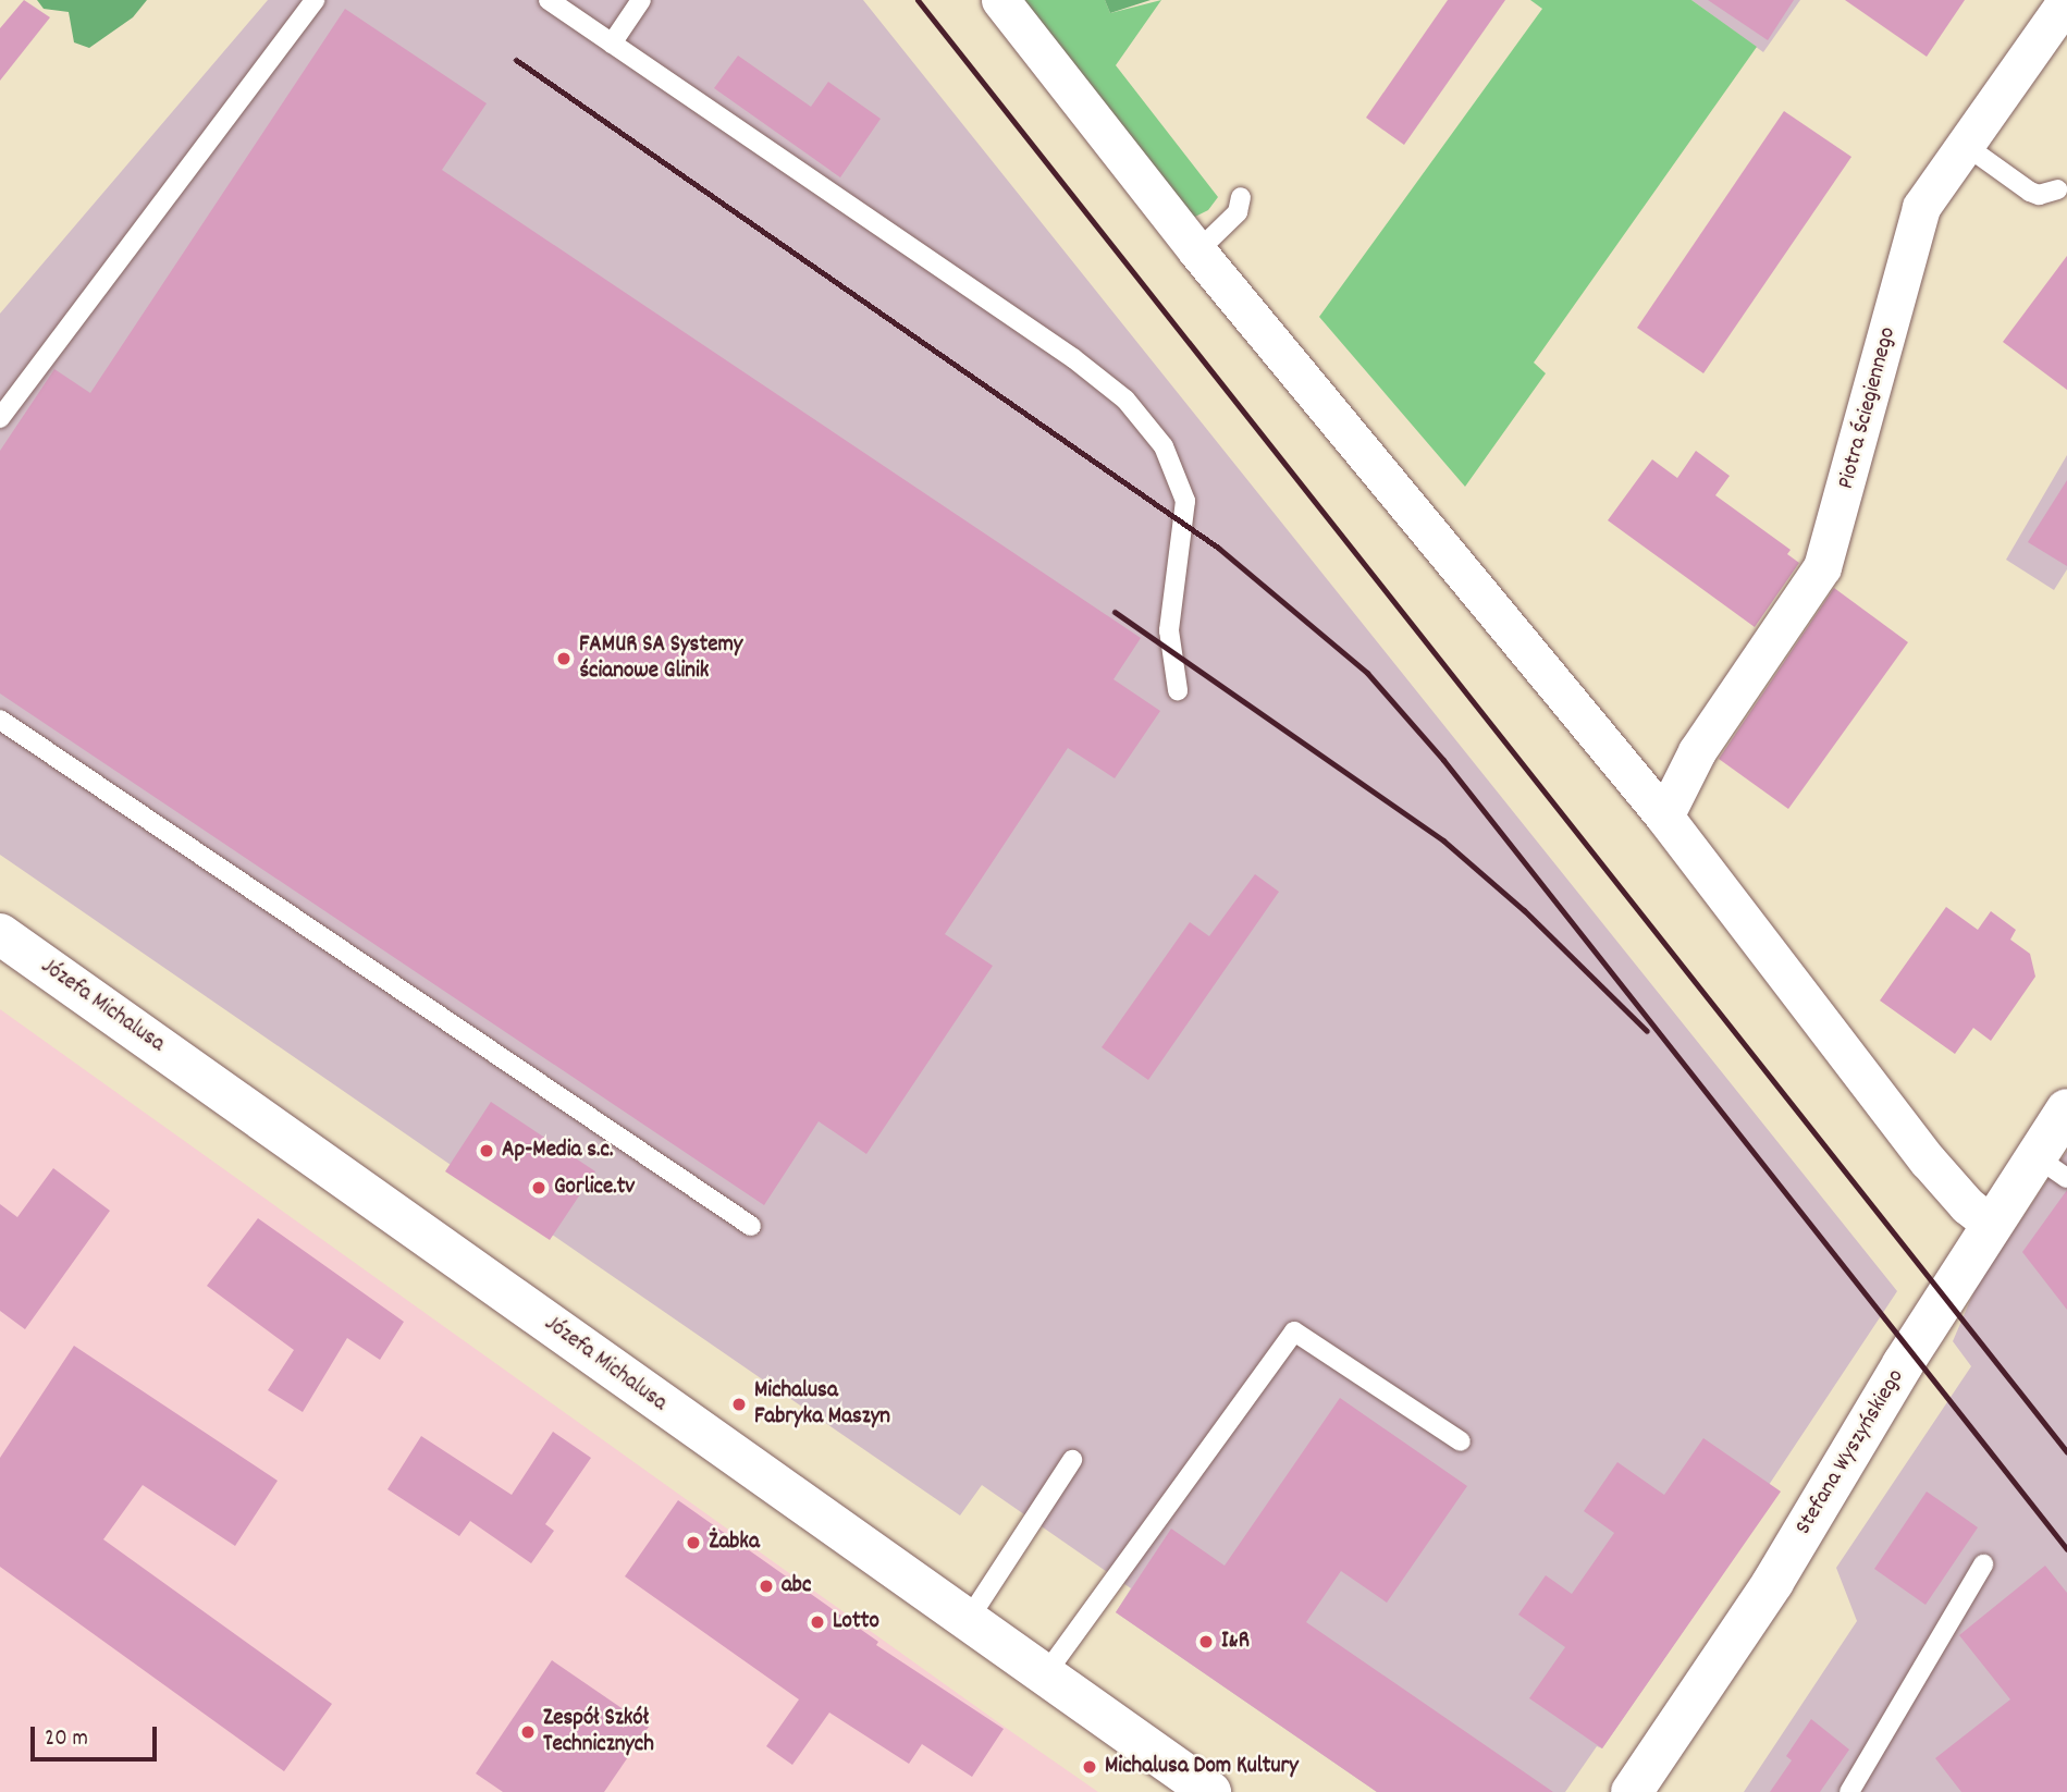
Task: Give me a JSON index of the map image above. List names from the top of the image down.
{
  "streets": {
    "street": ["Piotra Ściegiennego", "Józefa Michalusa", "Stefana Wyszyńskiego"]
  },
  "places": [
    "FAMUR SA Systemy ścianowe Glinik",
    "Ap-Media s.c.",
    "Gorlice.tv",
    "Michalusa Fabryka Maszyn",
    "Żabka",
    "abc",
    "Lotto",
    "I&R",
    "Zespół Szkół Technicznych",
    "Michalusa Dom Kultury"
  ],
  "scale_bar": "20 m"
}
